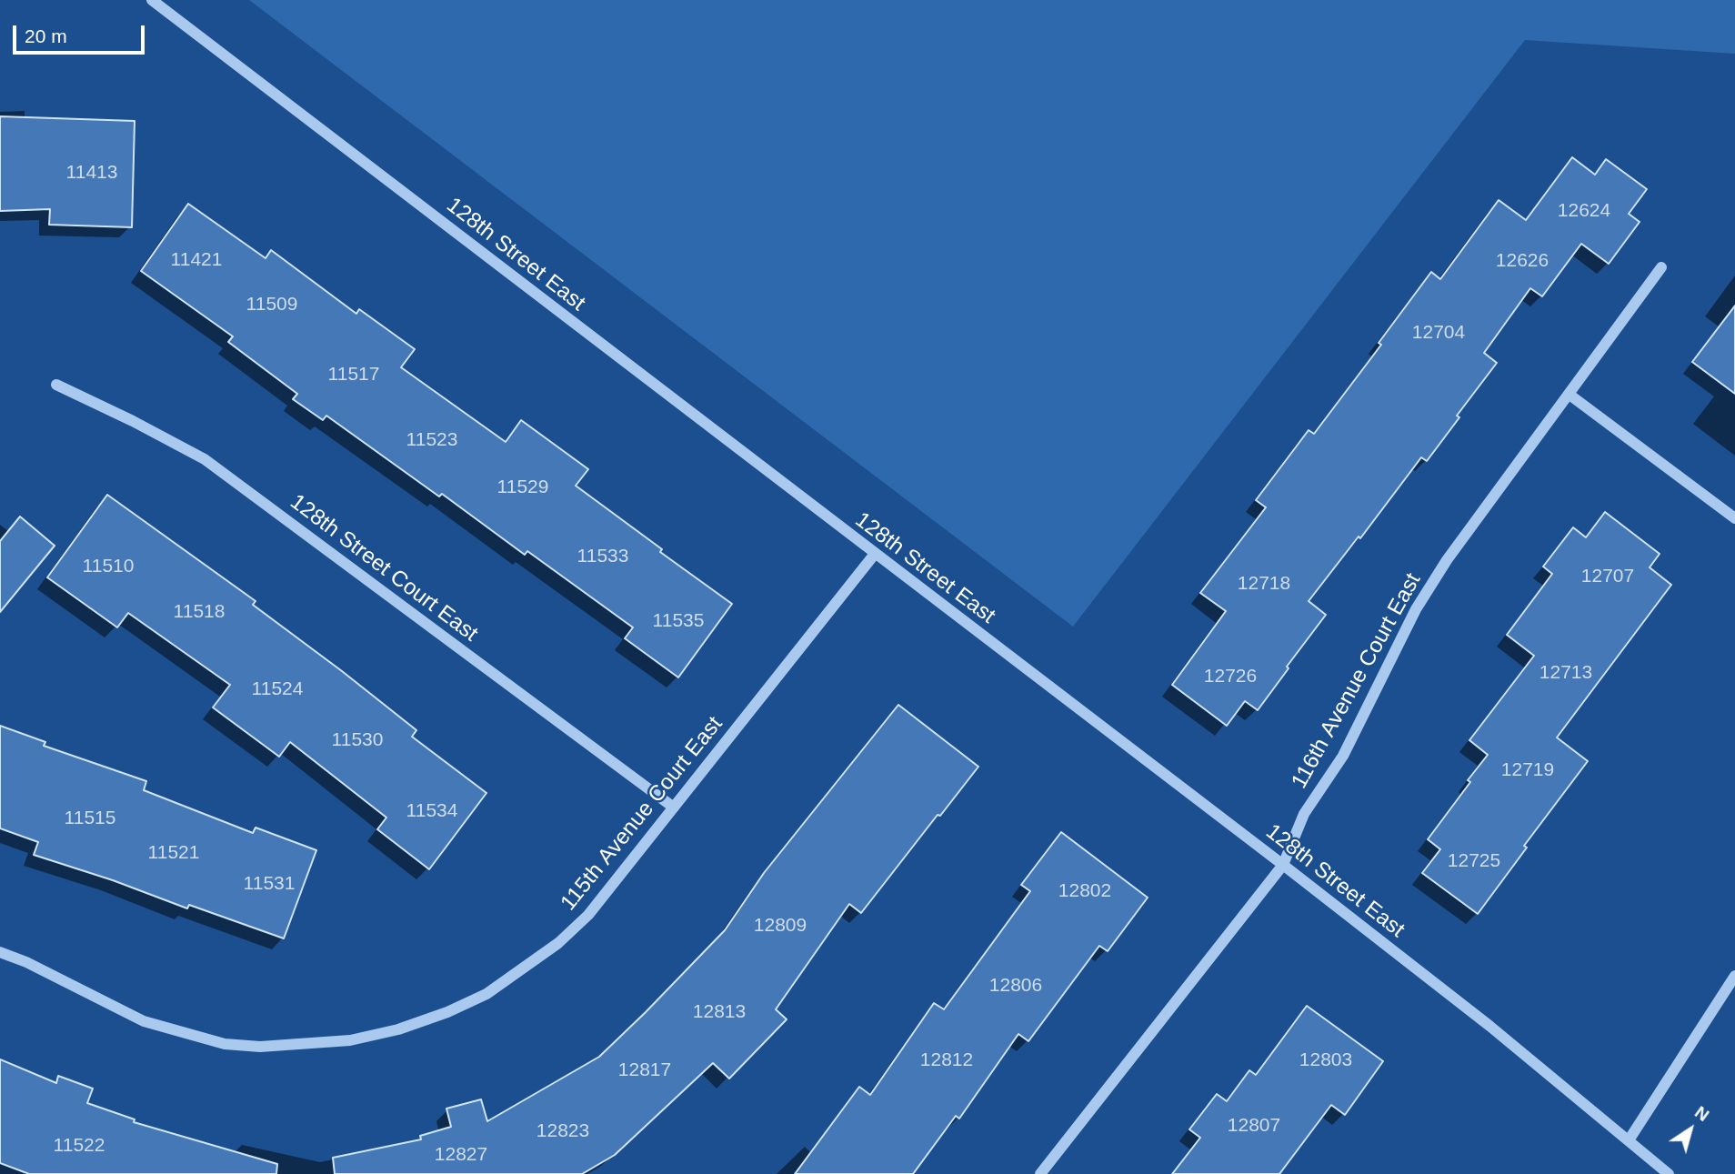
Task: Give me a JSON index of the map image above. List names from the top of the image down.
{
  "streets": {
    "street": [
      "128th Street East",
      "128th Street Court East",
      "116th Avenue Court East",
      "115th Avenue Court East"
    ]
  },
  "crossings": [
    ["128th Street East", "116th Avenue Court East"],
    ["128th Street East", "115th Avenue Court East"],
    ["128th Street Court East", "115th Avenue Court East"]
  ],
  "house_numbers": [
    "11413",
    "12624",
    "11421",
    "12626",
    "11509",
    "12704",
    "11517",
    "11523",
    "11529",
    "11533",
    "11510",
    "12707",
    "12718",
    "11518",
    "11535",
    "12713",
    "12726",
    "11524",
    "11530",
    "12719",
    "11534",
    "11515",
    "11521",
    "12725",
    "11531",
    "12802",
    "12809",
    "12806",
    "12813",
    "12812",
    "12803",
    "12817",
    "12807",
    "12823",
    "11522",
    "12827"
  ],
  "scale_bar": "20 m",
  "north": "top right"
}
